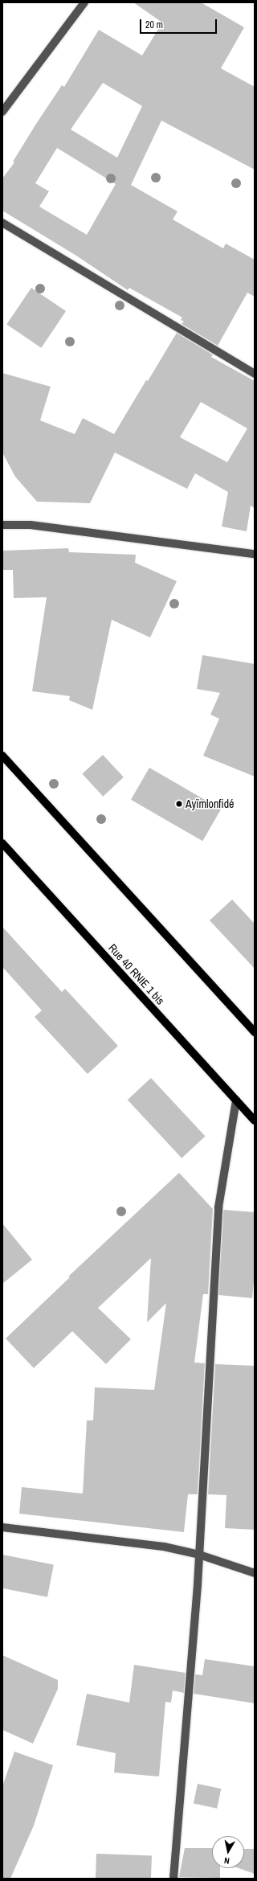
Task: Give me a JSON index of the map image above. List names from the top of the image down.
{
  "streets": {
    "main road": ["Rue 40 RNIE 1 bis"]
  },
  "places": ["Ayïmlonfidé"],
  "scale_bar": "20 m",
  "north": "bottom"
}
